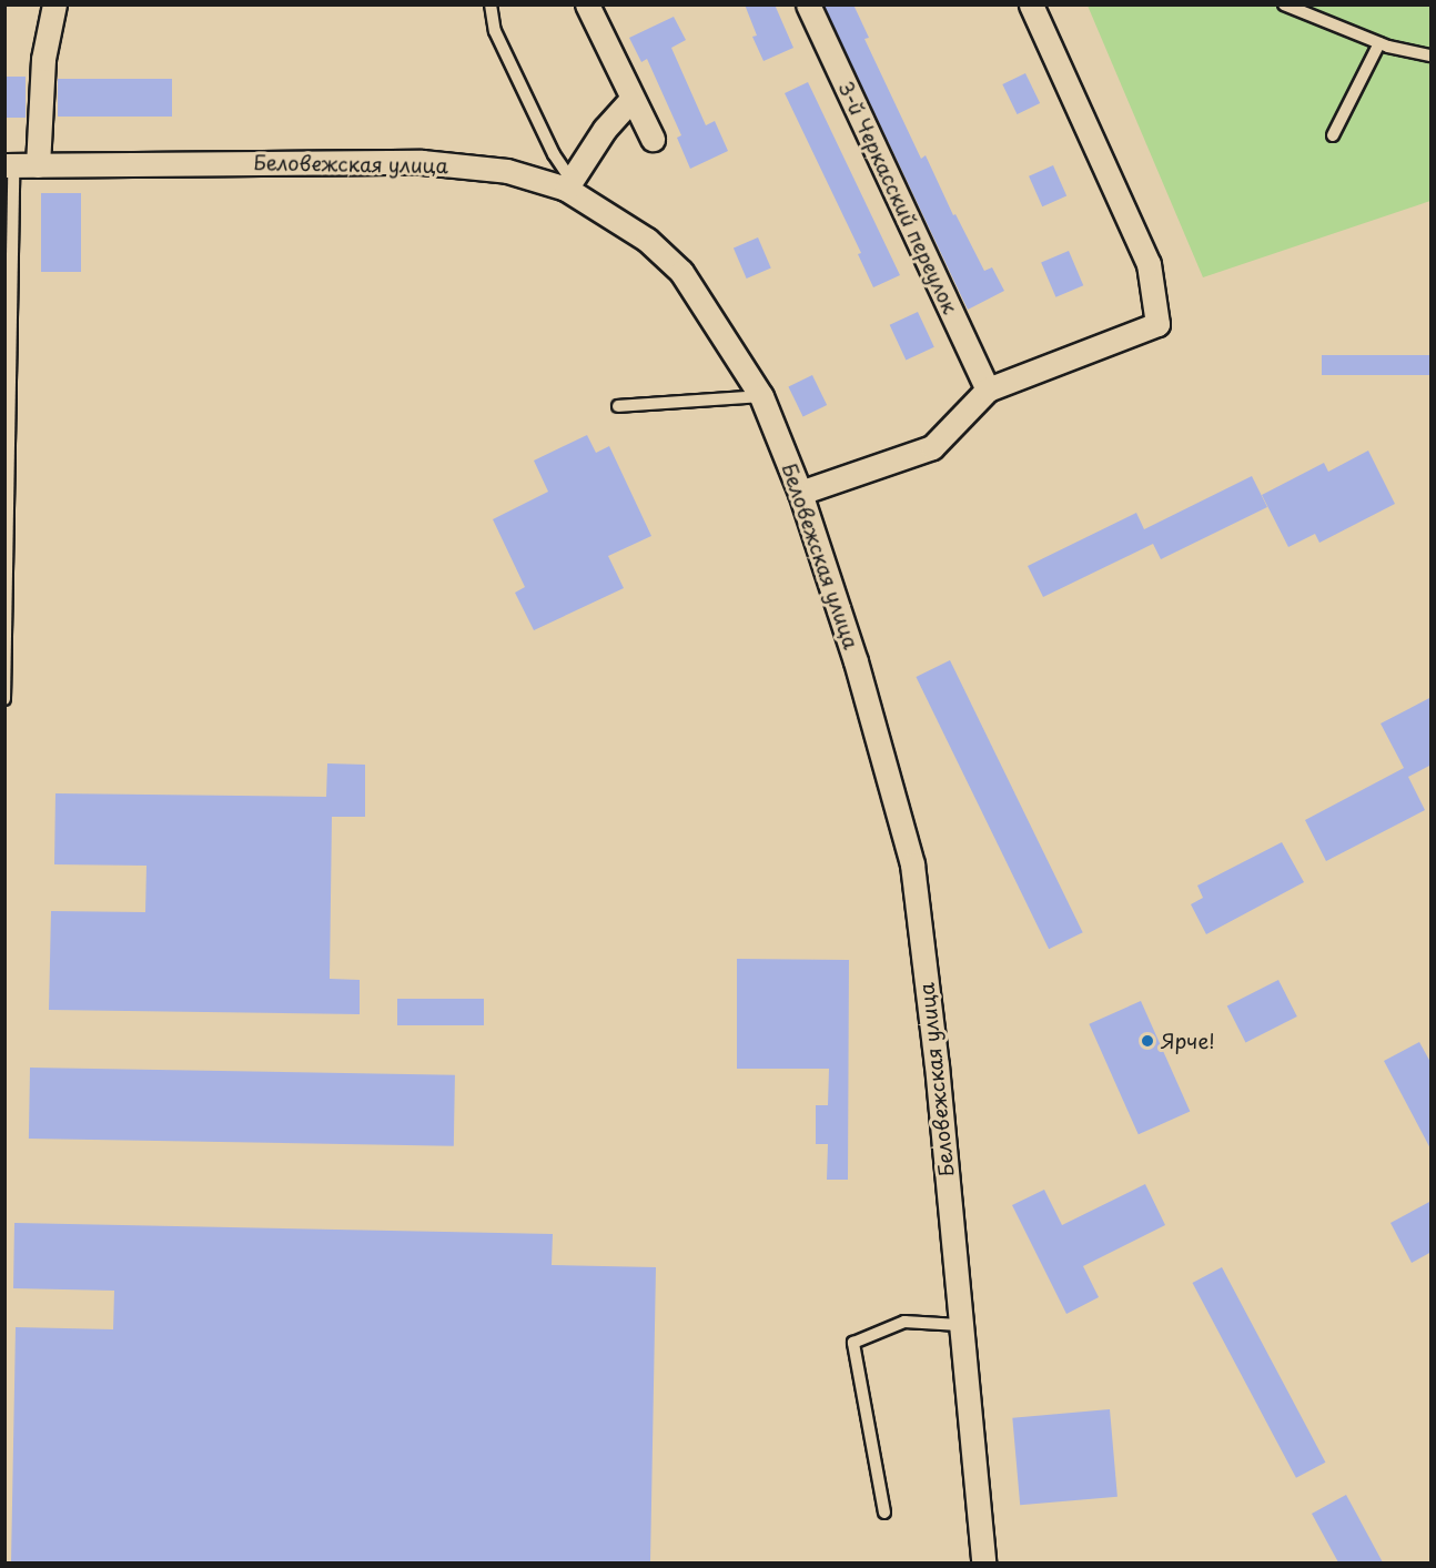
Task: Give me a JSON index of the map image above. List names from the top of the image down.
{
  "streets": {
    "street": ["Беловежская улица", "3-й Черкасский переулок"]
  },
  "places": ["Ярче!"]
}
